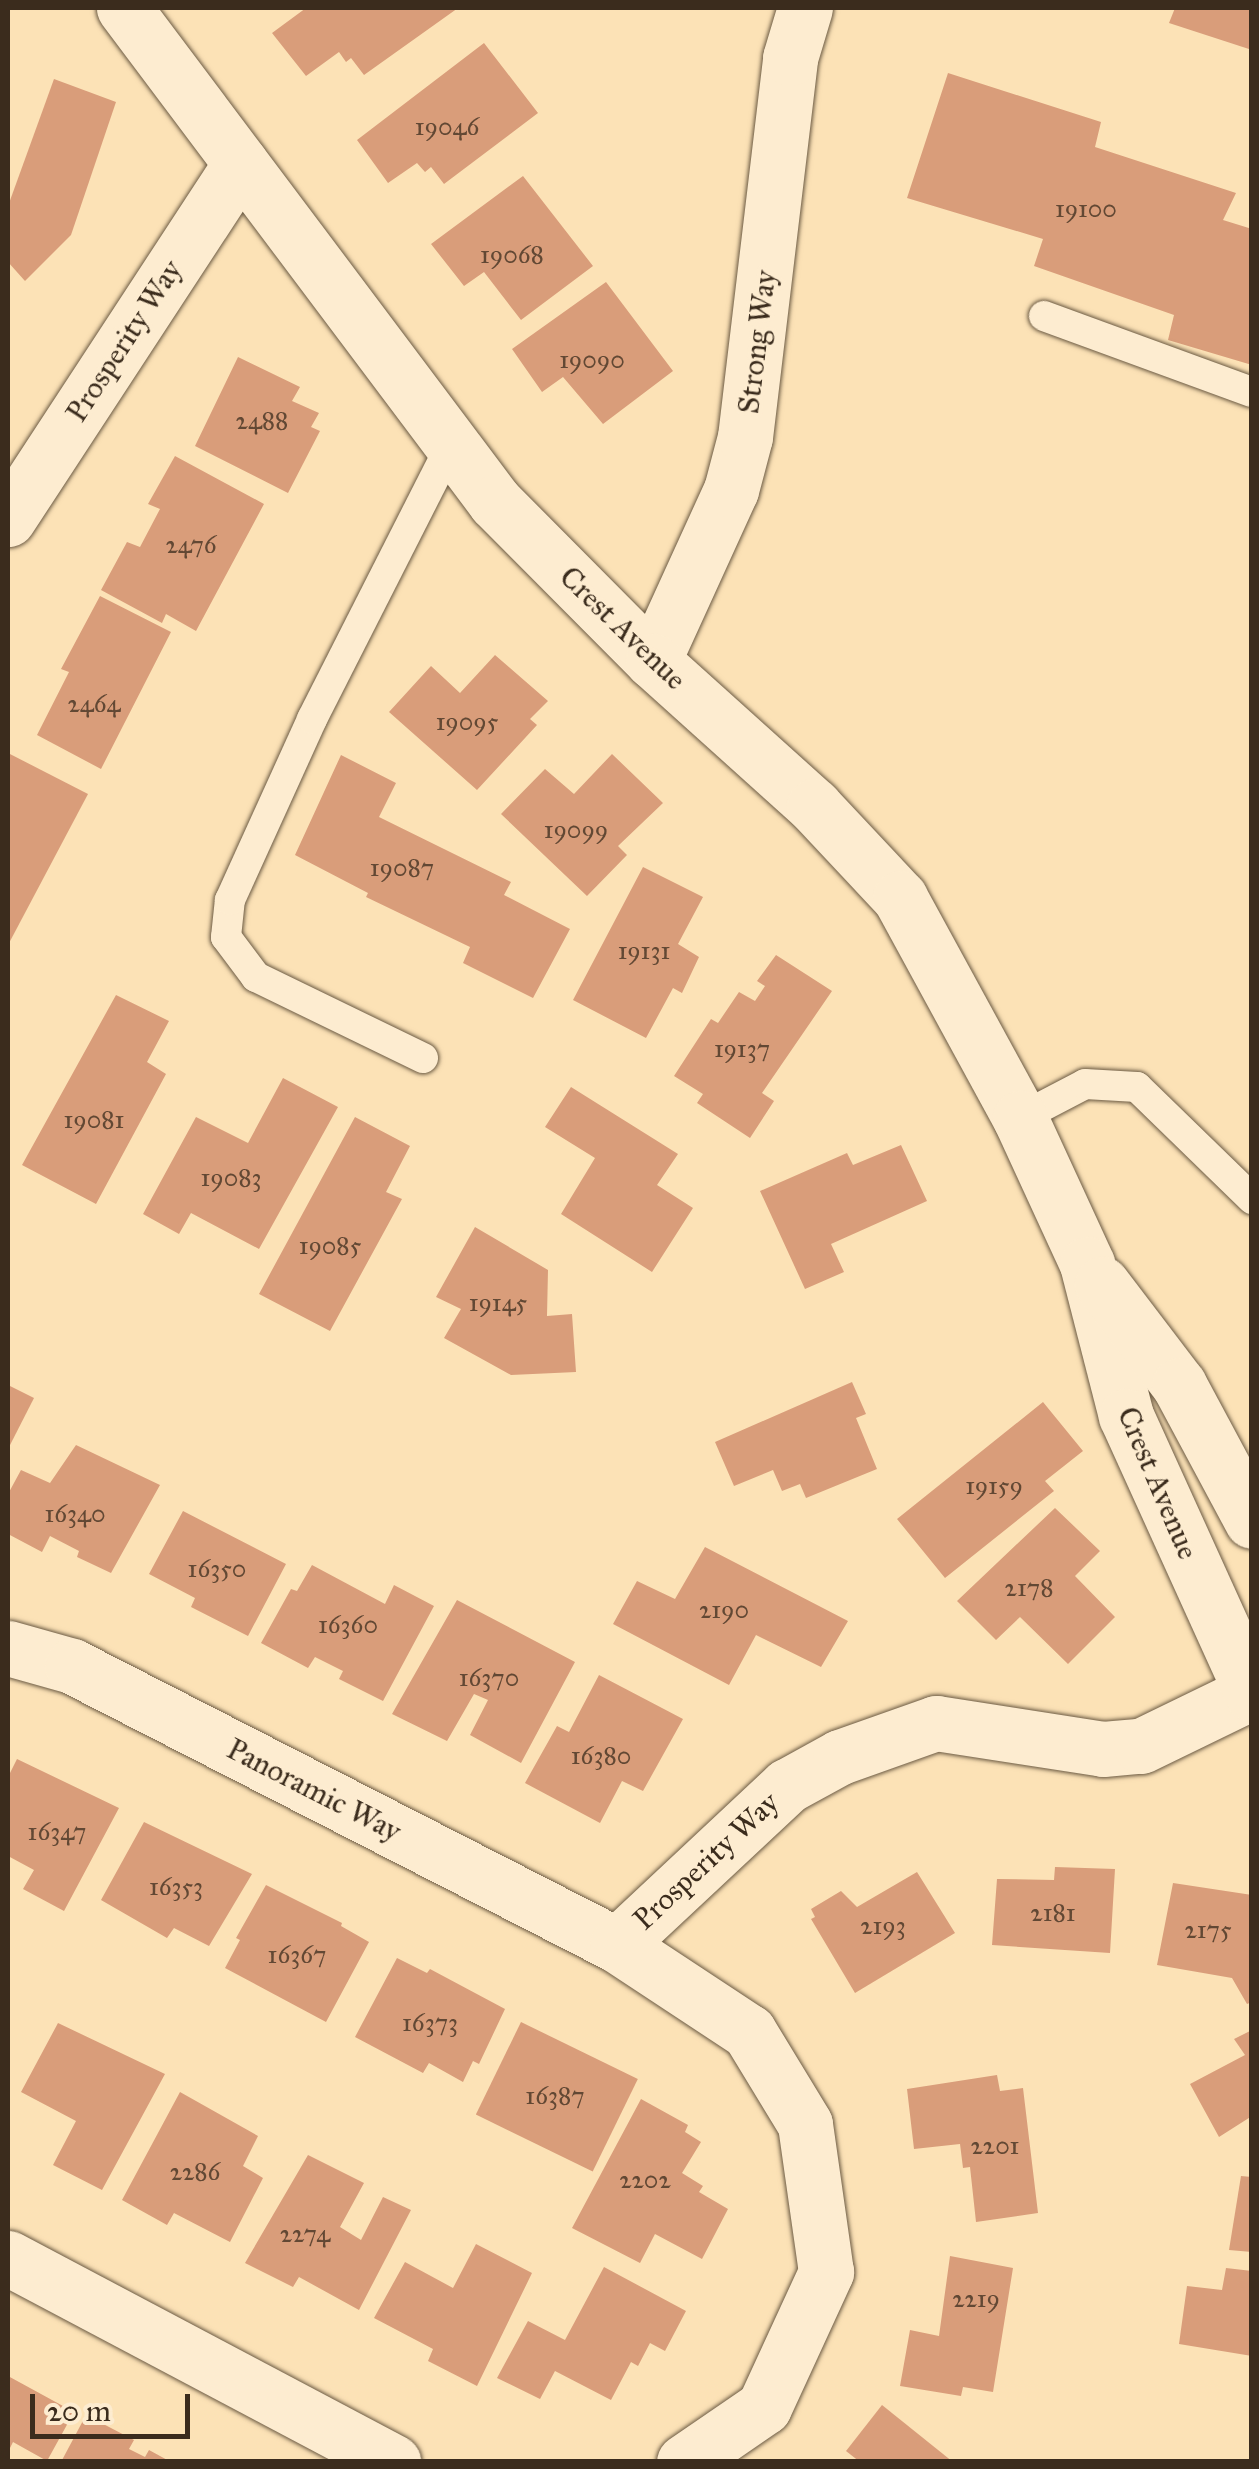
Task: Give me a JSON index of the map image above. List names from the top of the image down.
{
  "streets": {
    "street": [
      "Prosperity Way",
      "Strong Way",
      "Crest Avenue",
      "Panoramic Way"
    ]
  },
  "crossings": [
    ["Prosperity Way", "Crest Avenue"],
    ["Prosperity Way", "Panoramic Way"],
    ["Strong Way", "Crest Avenue"]
  ],
  "house_numbers": [
    "19046",
    "19100",
    "19068",
    "19090",
    "2488",
    "2476",
    "2464",
    "19095",
    "19099",
    "19087",
    "19131",
    "19137",
    "19081",
    "19083",
    "19085",
    "19145",
    "19159",
    "16340",
    "16350",
    "2178",
    "2190",
    "16360",
    "16370",
    "16380",
    "16347",
    "16353",
    "2181",
    "2193",
    "2175",
    "16367",
    "16373",
    "16387",
    "2201",
    "2286",
    "2202",
    "2274",
    "2219"
  ],
  "scale_bar": "20 m"
}
